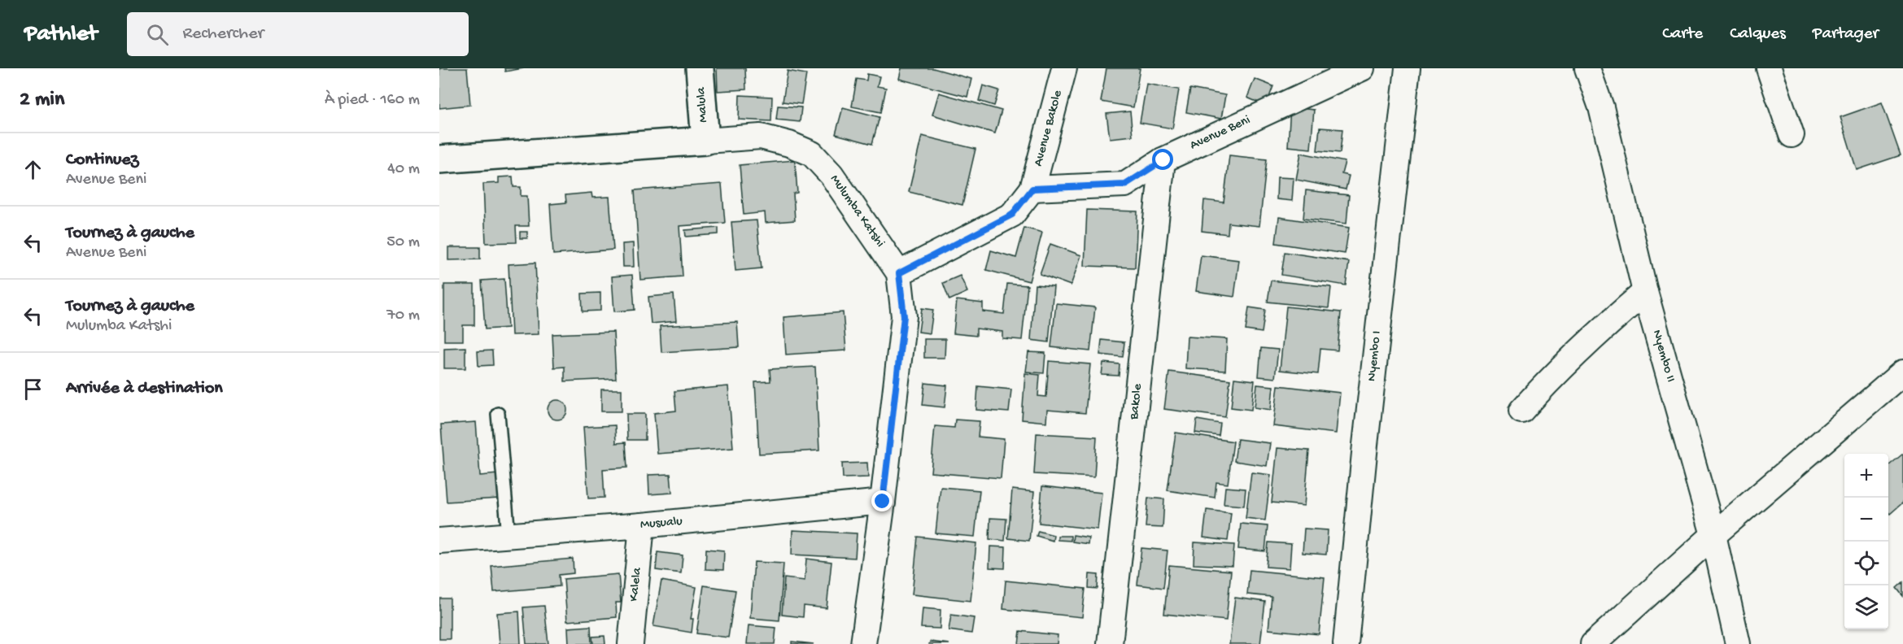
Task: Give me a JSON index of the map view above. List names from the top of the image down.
{
  "streets": {
    "street": [
      "Malula",
      "Avenue Bakole",
      "Avenue Beni",
      "Mulumba Katshi",
      "Nyembo I",
      "Nyembo II",
      "Bakole",
      "Musualu",
      "Kalela"
    ]
  },
  "crossings": [
    ["Malula", "Mulumba Katshi"],
    ["Avenue Bakole", "Avenue Beni"],
    ["Avenue Beni", "Bakole"],
    ["Mulumba Katshi", "Musualu"],
    ["Musualu", "Kalela"]
  ],
  "page": {
    "header": "Pathlet",
    "search": "Rechercher",
    "nav": ["Carte", "Calques", "Partager"],
    "heading": ["2 min", "À pied · 160 m"],
    "list": [
      ["Continuez", "Avenue Beni", "40 m"],
      ["Tournez à gauche", "Avenue Beni", "50 m"],
      ["Tournez à gauche", "Mulumba Katshi", "70 m"],
      "Arrivée à destination"
    ],
    "map_buttons": ["+", "−"]
  }
}
